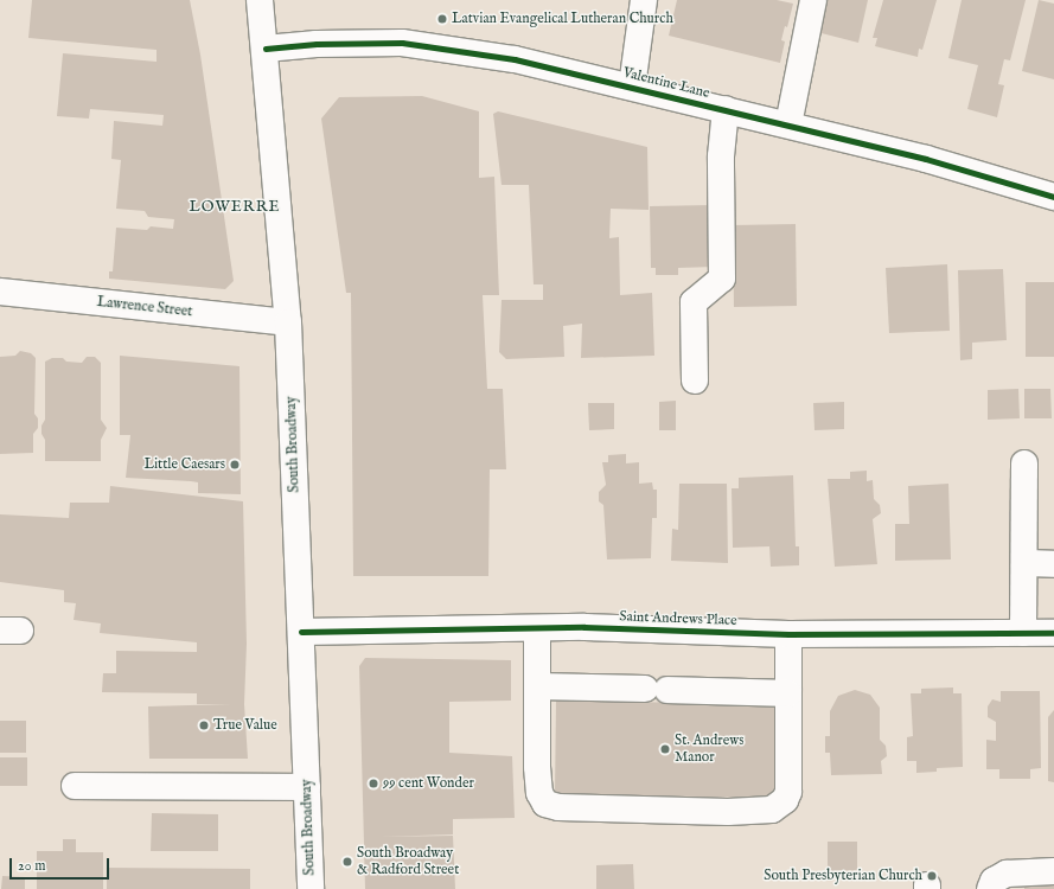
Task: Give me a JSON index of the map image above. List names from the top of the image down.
{
  "streets": {
    "street": [
      "Valentine Lane",
      "Lawrence Street",
      "South Broadway",
      "Saint Andrews Place"
    ]
  },
  "crossings": [
    ["Valentine Lane", "South Broadway"],
    ["Lawrence Street", "South Broadway"],
    ["South Broadway", "Saint Andrews Place"]
  ],
  "districts": ["LOWERRE"],
  "places": [
    "Latvian Evangelical Lutheran Church",
    "Little Caesars",
    "True Value",
    "St. Andrews Manor",
    "99 cent Wonder",
    "South Broadway & Radford Street",
    "South Presbyterian Church"
  ],
  "scale_bar": "20 m"
}
